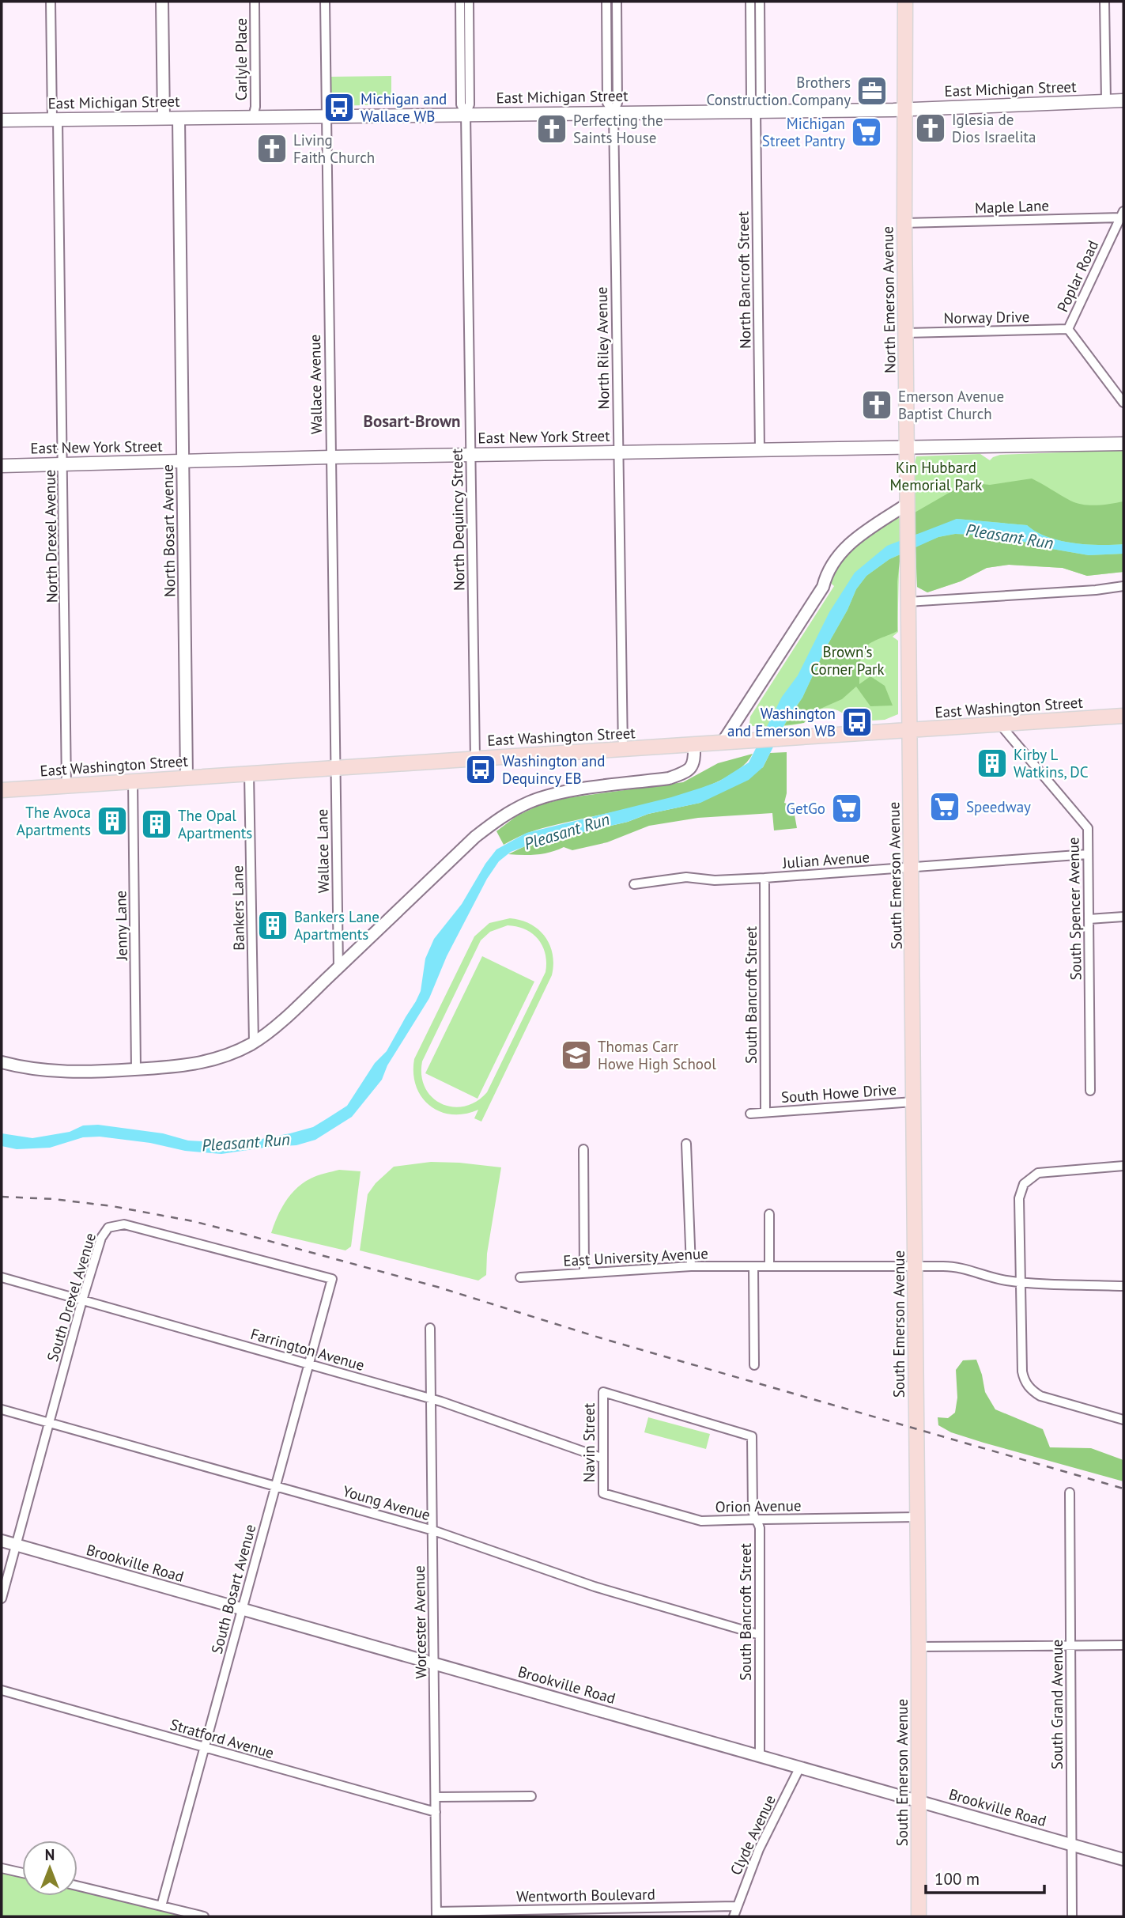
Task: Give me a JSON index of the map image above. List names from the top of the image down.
{
  "streets": {
    "main road": [
      "East Michigan Street",
      "North Emerson Avenue",
      "East New York Street",
      "East Washington Street",
      "South Emerson Avenue"
    ],
    "street": [
      "Carlyle Place",
      "Maple Lane",
      "Poplar Road",
      "North Bancroft Street",
      "Norway Drive",
      "North Riley Avenue",
      "Wallace Avenue",
      "North Dequincy Street",
      "North Bosart Avenue",
      "North Drexel Avenue",
      "Wallace Lane",
      "Julian Avenue",
      "Bankers Lane",
      "South Spencer Avenue",
      "Jenny Lane",
      "South Bancroft Street",
      "South Howe Drive",
      "East University Avenue",
      "South Drexel Avenue",
      "Farrington Avenue",
      "Navin Street",
      "Young Avenue",
      "Orion Avenue",
      "Brookville Road",
      "South Bosart Avenue",
      "Worcester Avenue",
      "South Grand Avenue",
      "Stratford Avenue",
      "Clyde Avenue",
      "Wentworth Boulevard"
    ]
  },
  "crossings": [
    ["Carlyle Place", "East Michigan Street"],
    ["East Michigan Street", "North Bancroft Street"],
    ["East Michigan Street", "North Emerson Avenue"],
    ["East Michigan Street", "North Riley Avenue"],
    ["East Michigan Street", "Wallace Avenue"],
    ["East Michigan Street", "North Dequincy Street"],
    ["East Michigan Street", "North Bosart Avenue"],
    ["East Michigan Street", "North Drexel Avenue"],
    ["Maple Lane", "Poplar Road"],
    ["Maple Lane", "North Emerson Avenue"],
    ["Poplar Road", "Norway Drive"],
    ["North Bancroft Street", "East New York Street"],
    ["North Emerson Avenue", "Norway Drive"],
    ["North Emerson Avenue", "East New York Street"],
    ["North Emerson Avenue", "East Washington Street"],
    ["North Emerson Avenue", "South Emerson Avenue"],
    ["North Riley Avenue", "East New York Street"],
    ["North Riley Avenue", "East Washington Street"],
    ["Wallace Avenue", "East New York Street"],
    ["Wallace Avenue", "East Washington Street"],
    ["Wallace Avenue", "Wallace Lane"],
    ["East New York Street", "North Dequincy Street"],
    ["East New York Street", "North Bosart Avenue"],
    ["East New York Street", "North Drexel Avenue"],
    ["North Dequincy Street", "East Washington Street"],
    ["North Bosart Avenue", "East Washington Street"],
    ["North Drexel Avenue", "East Washington Street"],
    ["East Washington Street", "Wallace Lane"],
    ["East Washington Street", "South Emerson Avenue"],
    ["East Washington Street", "Bankers Lane"],
    ["East Washington Street", "South Spencer Avenue"],
    ["East Washington Street", "Jenny Lane"],
    ["Julian Avenue", "South Emerson Avenue"],
    ["Julian Avenue", "South Spencer Avenue"],
    ["Julian Avenue", "South Bancroft Street"],
    ["South Emerson Avenue", "South Howe Drive"],
    ["South Emerson Avenue", "East University Avenue"],
    ["South Emerson Avenue", "Orion Avenue"],
    ["South Emerson Avenue", "Brookville Road"],
    ["South Bancroft Street", "South Howe Drive"],
    ["South Bancroft Street", "Navin Street"],
    ["South Bancroft Street", "Young Avenue"],
    ["South Bancroft Street", "Orion Avenue"],
    ["South Bancroft Street", "Brookville Road"],
    ["South Drexel Avenue", "Farrington Avenue"],
    ["South Drexel Avenue", "Young Avenue"],
    ["South Drexel Avenue", "Brookville Road"],
    ["South Drexel Avenue", "South Bosart Avenue"],
    ["Farrington Avenue", "Navin Street"],
    ["Farrington Avenue", "South Bosart Avenue"],
    ["Farrington Avenue", "Worcester Avenue"],
    ["Navin Street", "Orion Avenue"],
    ["Young Avenue", "South Bosart Avenue"],
    ["Young Avenue", "Worcester Avenue"],
    ["Brookville Road", "South Bosart Avenue"],
    ["Brookville Road", "Worcester Avenue"],
    ["Brookville Road", "South Grand Avenue"],
    ["Brookville Road", "Clyde Avenue"],
    ["South Bosart Avenue", "Stratford Avenue"],
    ["Worcester Avenue", "Stratford Avenue"],
    ["Worcester Avenue", "Wentworth Boulevard"],
    ["Clyde Avenue", "Wentworth Boulevard"]
  ],
  "districts": ["Bosart-Brown"],
  "water": ["Pleasant Run"],
  "parks": ["Kin Hubbard Memorial Park", "Brown's Corner Park"],
  "places": {
    "office": ["Brothers Construction Company"],
    "bus stop": ["Michigan and Wallace WB", "Washington and Emerson WB", "Washington and Dequincy EB"],
    "church": [
      "Iglesia de Dios Israelita",
      "Perfecting the Saints House",
      "Living Faith Church",
      "Emerson Avenue Baptist Church"
    ],
    "supermarket": ["Michigan Street Pantry", "Speedway", "GetGo"],
    "building": [
      "Kirby L Watkins, DC",
      "The Avoca Apartments",
      "The Opal Apartments",
      "Bankers Lane Apartments"
    ],
    "school or university": ["Thomas Carr Howe High School"]
  },
  "scale_bar": "100 m",
  "north": "top"
}
